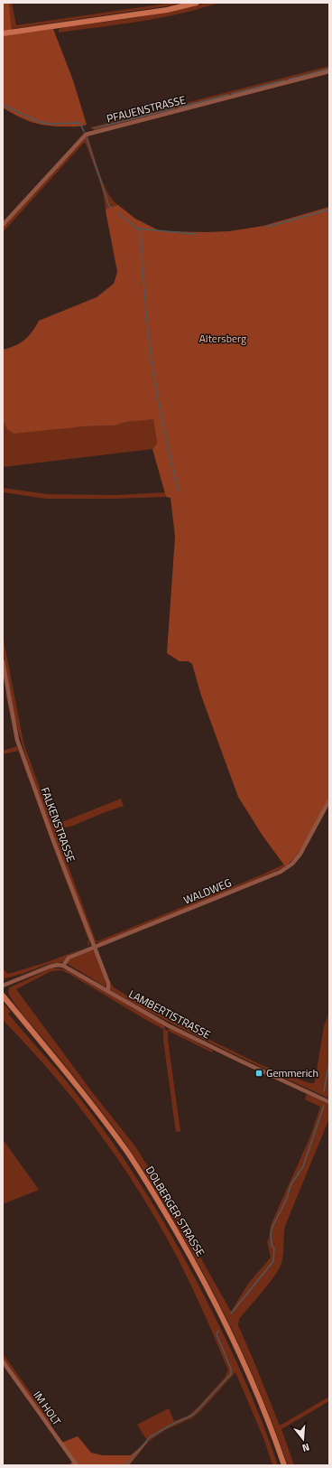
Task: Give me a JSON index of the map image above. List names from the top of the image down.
{
  "streets": {
    "main road": ["DOLBERGER STRASSE"],
    "street": [
      "PFAUENSTRASSE",
      "FALKENSTRASSE",
      "WALDWEG",
      "LAMBERTISTRASSE",
      "IM HOLT"
    ]
  },
  "crossings": [
    ["FALKENSTRASSE", "WALDWEG"],
    ["FALKENSTRASSE", "LAMBERTISTRASSE"],
    ["WALDWEG", "LAMBERTISTRASSE"]
  ],
  "parks": ["Altersberg"],
  "places": {
    "transit": ["Gemmerich"]
  },
  "north": "bottom"
}
